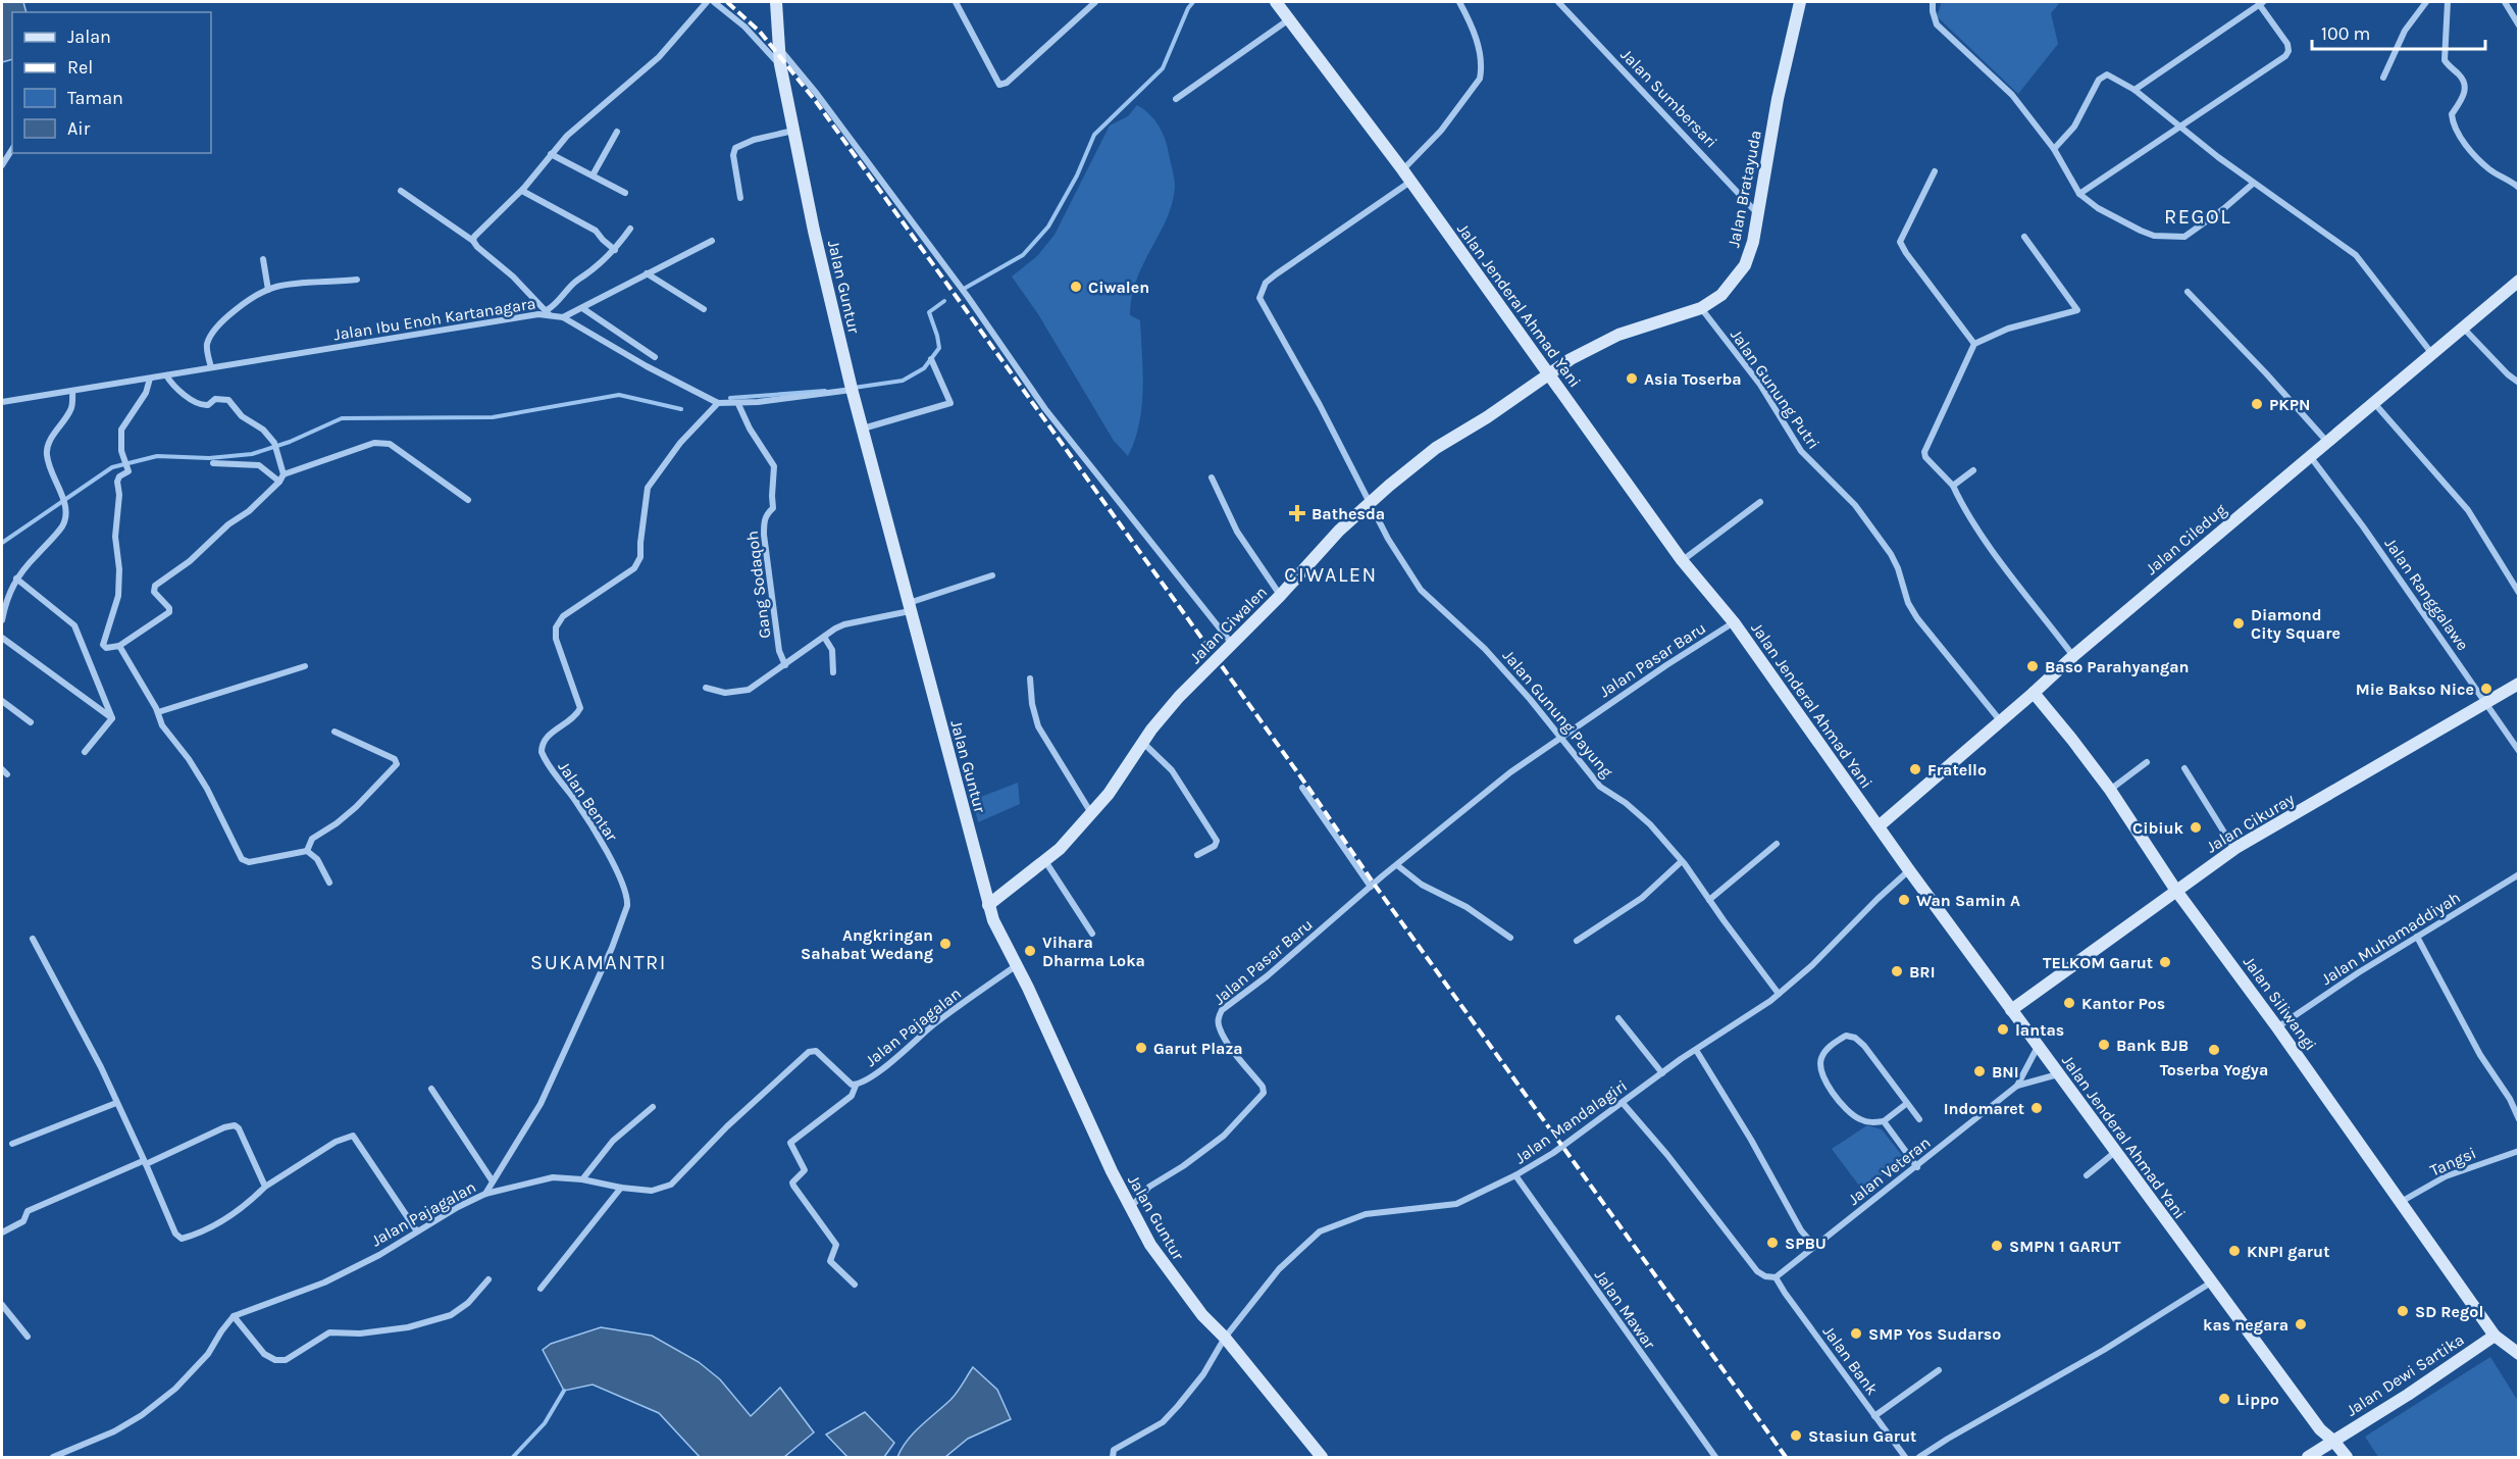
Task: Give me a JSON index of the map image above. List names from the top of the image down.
{
  "streets": {
    "street": [
      "Jalan Sumbersari",
      "Jalan Bratayuda",
      "Jalan Guntur",
      "Jalan Jenderal Ahmad Yani",
      "Jalan Ibu Enoh Kartanagara",
      "Jalan Gunung Putri",
      "Jalan Ciledug",
      "Gang Sodaqoh",
      "Jalan Ranggalawe",
      "Jalan Ciwalen",
      "Jalan Pasar Baru",
      "Jalan Gunung Payung",
      "Jalan Bentar",
      "Jalan Cikuray",
      "Jalan Muhamaddiyah",
      "Jalan Siliwangi",
      "Jalan Pajagalan",
      "Jalan Mandalagiri",
      "Tangsi",
      "Jalan Veteran",
      "Jalan Mawar",
      "Jalan Bank",
      "Jalan Dewi Sartika"
    ]
  },
  "crossings": [
    ["Jalan Sumbersari", "Jalan Bratayuda"],
    ["Jalan Bratayuda", "Jalan Jenderal Ahmad Yani"],
    ["Jalan Bratayuda", "Jalan Gunung Putri"],
    ["Jalan Bratayuda", "Jalan Ciwalen"],
    ["Jalan Guntur", "Jalan Ibu Enoh Kartanagara"],
    ["Jalan Guntur", "Jalan Ciwalen"],
    ["Jalan Guntur", "Jalan Pasar Baru"],
    ["Jalan Guntur", "Jalan Pajagalan"],
    ["Jalan Guntur", "Jalan Mandalagiri"],
    ["Jalan Jenderal Ahmad Yani", "Jalan Ciledug"],
    ["Jalan Jenderal Ahmad Yani", "Jalan Ciwalen"],
    ["Jalan Jenderal Ahmad Yani", "Jalan Pasar Baru"],
    ["Jalan Jenderal Ahmad Yani", "Jalan Gunung Payung"],
    ["Jalan Jenderal Ahmad Yani", "Jalan Cikuray"],
    ["Jalan Jenderal Ahmad Yani", "Jalan Mandalagiri"],
    ["Jalan Jenderal Ahmad Yani", "Jalan Veteran"],
    ["Jalan Jenderal Ahmad Yani", "Jalan Dewi Sartika"],
    ["Jalan Ibu Enoh Kartanagara", "Gang Sodaqoh"],
    ["Jalan Ibu Enoh Kartanagara", "Jalan Bentar"],
    ["Jalan Gunung Putri", "Jalan Ciledug"],
    ["Jalan Ciledug", "Jalan Ranggalawe"],
    ["Jalan Ciledug", "Jalan Siliwangi"],
    ["Jalan Ranggalawe", "Jalan Cikuray"],
    ["Jalan Ciwalen", "Jalan Gunung Payung"],
    ["Jalan Pasar Baru", "Jalan Gunung Payung"],
    ["Jalan Gunung Payung", "Jalan Mandalagiri"],
    ["Jalan Bentar", "Jalan Pajagalan"],
    ["Jalan Cikuray", "Jalan Siliwangi"],
    ["Jalan Muhamaddiyah", "Jalan Siliwangi"],
    ["Jalan Siliwangi", "Tangsi"],
    ["Jalan Siliwangi", "Jalan Dewi Sartika"],
    ["Jalan Mandalagiri", "Jalan Mawar"],
    ["Jalan Veteran", "Jalan Bank"]
  ],
  "districts": ["REGOL", "CIWALEN", "SUKAMANTRI"],
  "places": {
    "other": [
      "Ciwalen",
      "Asia Toserba",
      "PKPN",
      "Diamond City Square",
      "Baso Parahyangan",
      "Mie Bakso Nice",
      "Fratello",
      "Cibiuk",
      "Wan Samin A",
      "Angkringan Sahabat Wedang",
      "Vihara Dharma Loka",
      "TELKOM Garut",
      "BRI",
      "Kantor Pos",
      "lantas",
      "Bank BJB",
      "Garut Plaza",
      "Toserba Yogya",
      "BNI",
      "Indomaret",
      "SPBU",
      "SMPN 1 GARUT",
      "KNPI garut",
      "SD Regol",
      "kas negara",
      "SMP Yos Sudarso",
      "Lippo",
      "Stasiun Garut"
    ],
    "health": ["Bathesda"]
  },
  "legend": [
    "Jalan",
    "Rel",
    "Taman",
    "Air"
  ],
  "scale_bar": "100 m"
}
